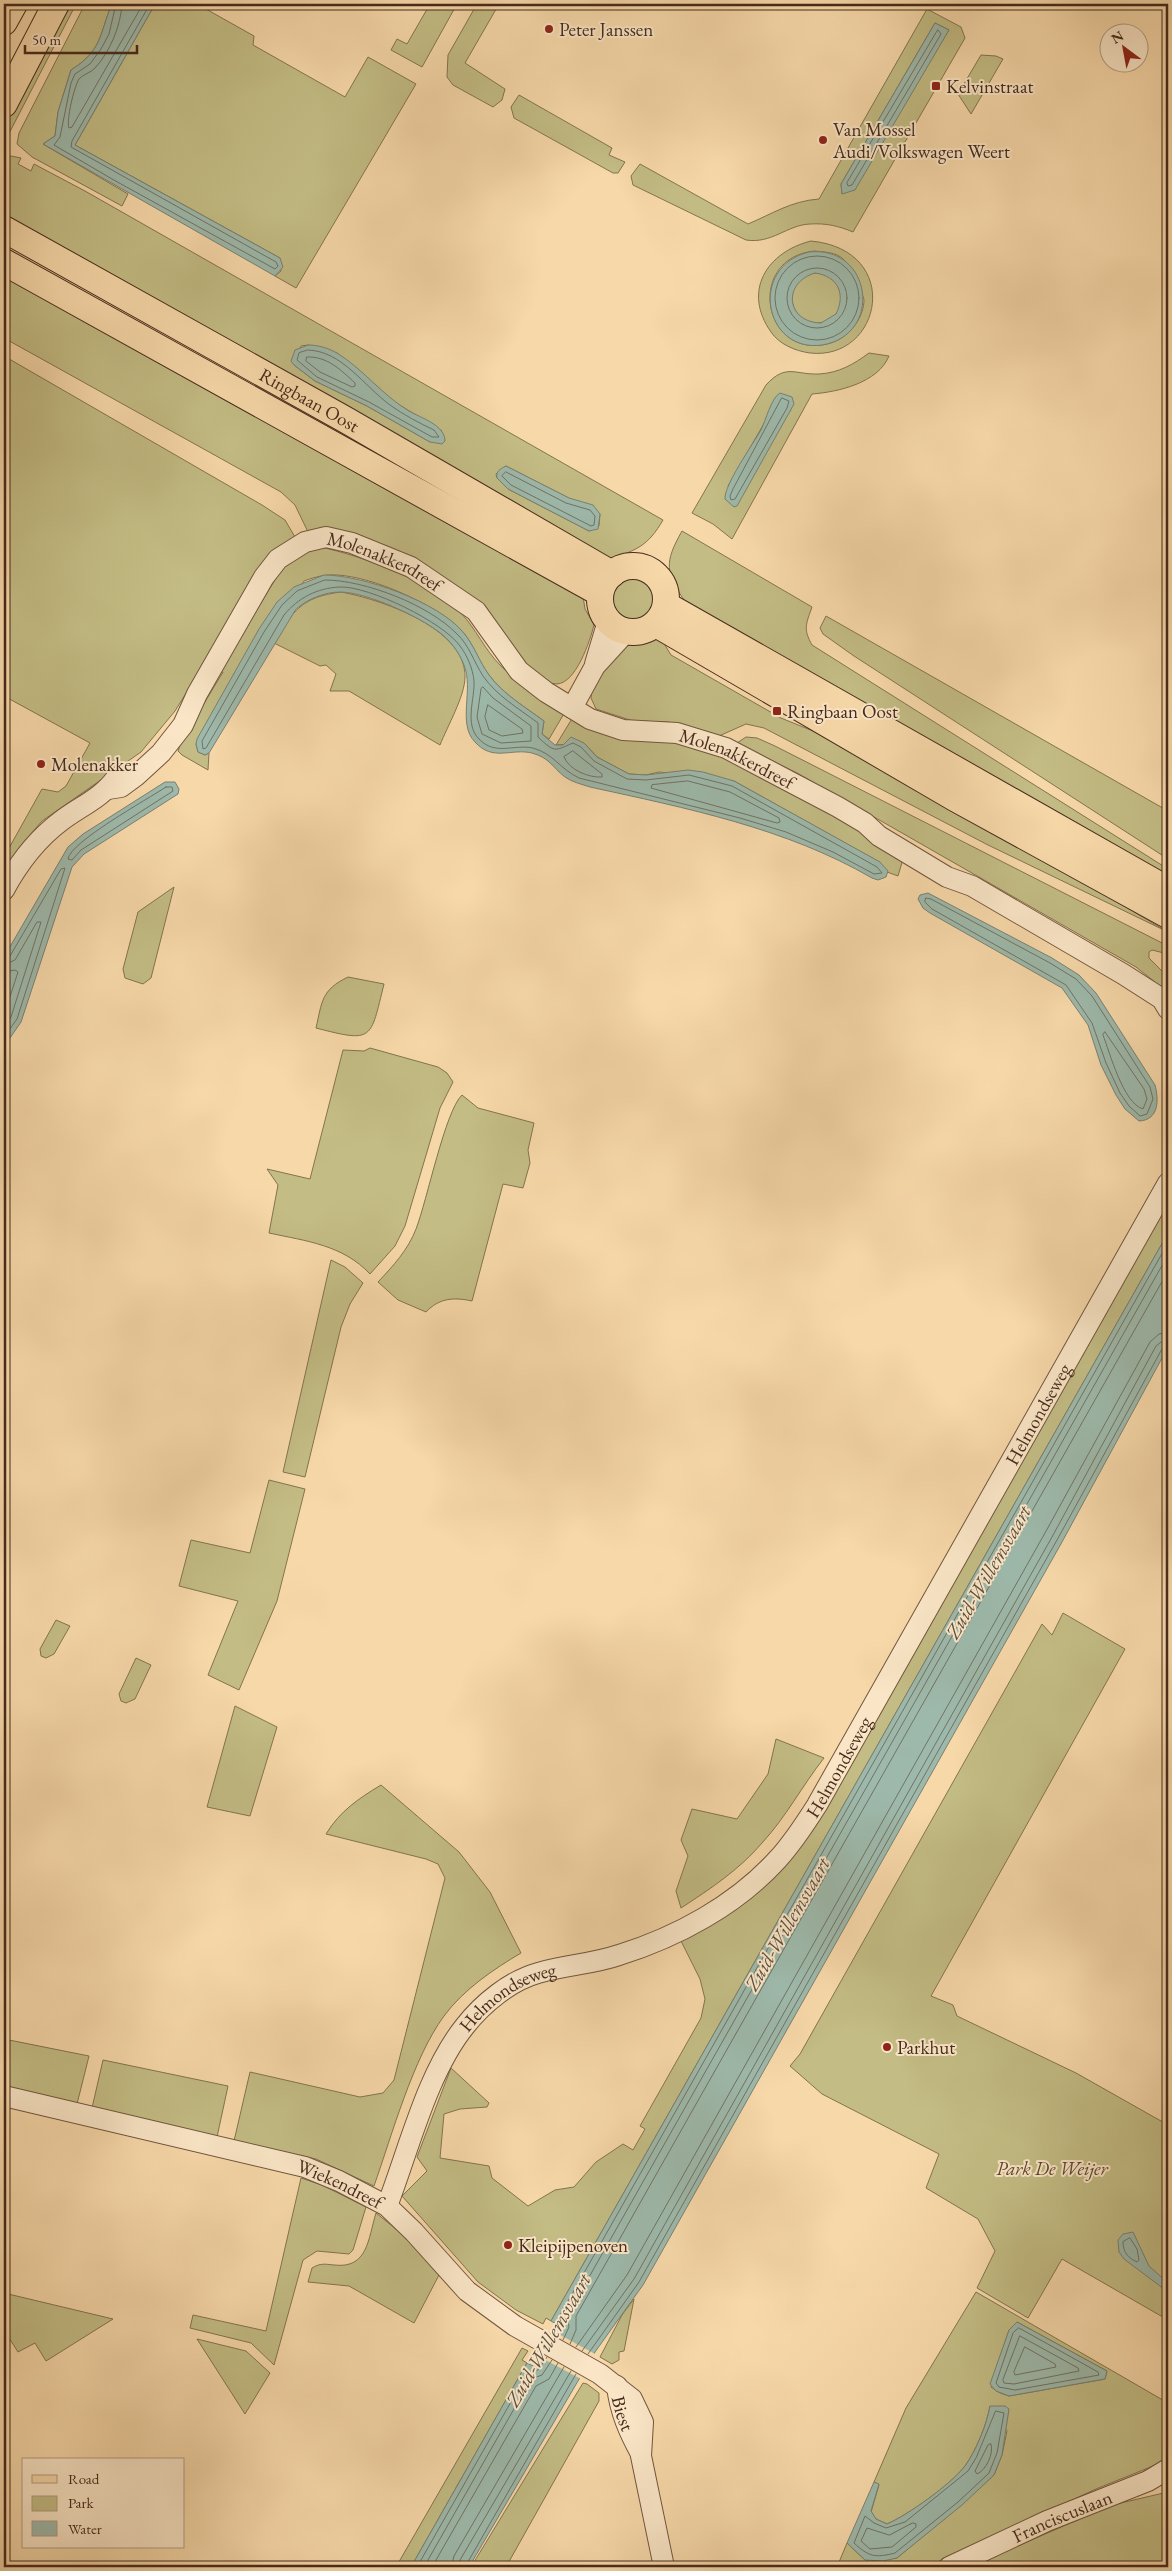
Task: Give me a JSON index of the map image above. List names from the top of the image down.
{
  "streets": {
    "main road": ["Ringbaan Oost"],
    "street": [
      "Molenakkerdreef",
      "Helmondseweg",
      "Wiekendreef",
      "Biest",
      "Franciscuslaan"
    ]
  },
  "crossings": [
    ["Helmondseweg", "Wiekendreef"],
    ["Wiekendreef", "Biest"]
  ],
  "water": ["Zuid-Willemsvaart"],
  "parks": ["Park De Weijer"],
  "places": {
    "other": [
      "Peter Janssen",
      "Van Mossel Audi/Volkswagen Weert",
      "Molenakker",
      "Parkhut",
      "Kleipijpenoven"
    ],
    "transit": ["Kelvinstraat", "Ringbaan Oost"]
  },
  "legend": ["Road", "Park", "Water"],
  "scale_bar": "50 m",
  "north": "top left"
}
